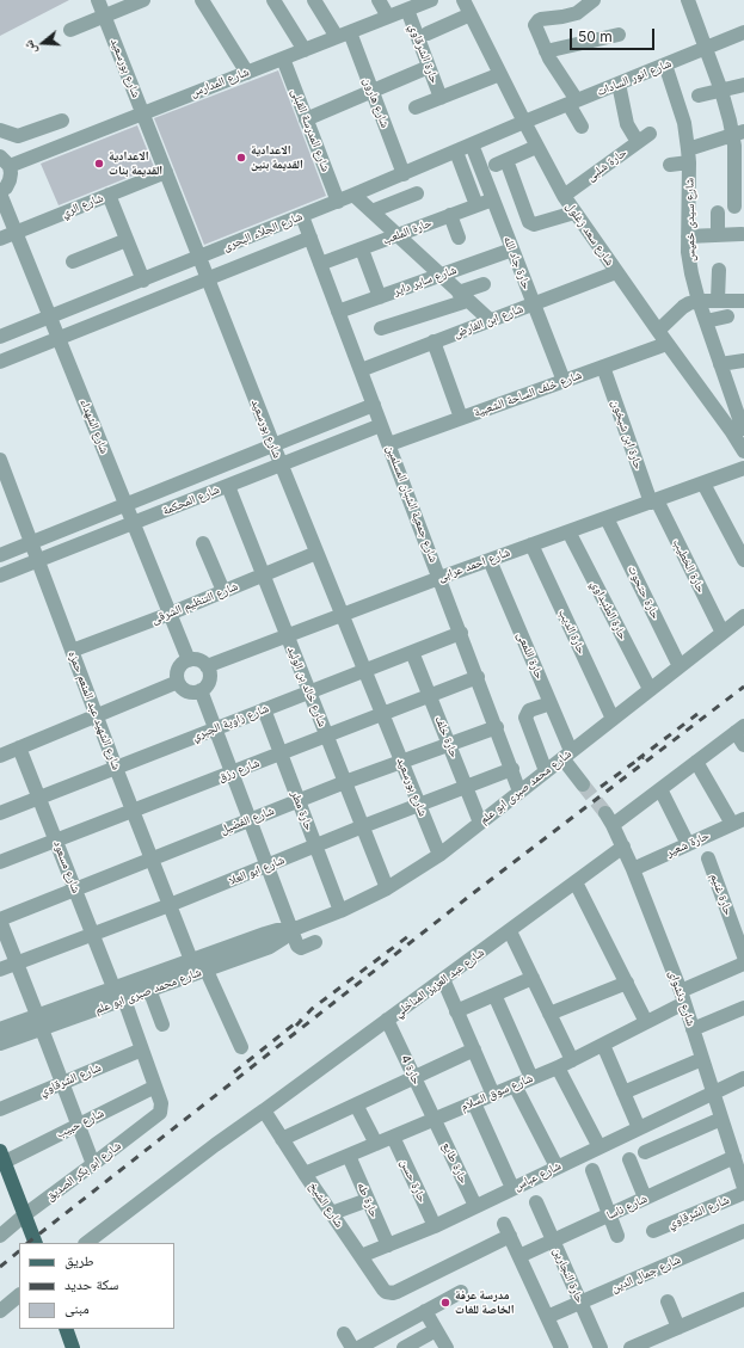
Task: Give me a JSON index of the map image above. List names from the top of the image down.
{
  "streets": {
    "street": [
      "حارة الشرقاوي",
      "شارع بورسعيد",
      "شارع انور السادات",
      "شارع المدارس",
      "شارع هارون",
      "شارع المدرسة القبلى",
      "حارة شلبى",
      "شارع الري",
      "شارع سيدى خميس",
      "شارع الجلاء البحرى",
      "حارة الملعب",
      "شارع سعد زغلول",
      "حارة جاد الله",
      "شارع ساير داير",
      "شارع ابن الفارض",
      "شارع خلف الساحة الشعبية",
      "شارع الشهداء",
      "حارة ابن شيخون",
      "شارع المحكمة",
      "شارع جمعية الشبان المسلمين",
      "شارع احمد عرابى",
      "حارة الخطيب",
      "حارة حتحوت",
      "شارع التنظيم الشرقى",
      "حارة الطنبداوي",
      "حارة الديب",
      "حارة اللمعى",
      "شارع خالد بن الوليد",
      "شارع الشهيد عبد المنعم حمزه",
      "شارع زاوية الجبري",
      "حارة خلف",
      "شارع رزق",
      "شارع محمد صبرى ابو علم",
      "حارة مطر",
      "شارع الفضيل",
      "حارة شعير",
      "شارع مسعود",
      "شارع ابو العلا",
      "حارة غنيم",
      "شارع عبد العزيز المناخلي",
      "شارع دنشواى",
      "حارة 4",
      "شارع الشرقاوي",
      "شارع سوق السلام",
      "شارع حبيب",
      "حارة طايع",
      "شارع ابو بكر الصديق",
      "شارع عباس",
      "حارة حسن",
      "حارة طه",
      "شارع الشيخ",
      "شارع ناسا",
      "شارع جمال الدين",
      "حارة النجارين"
    ]
  },
  "crossings": [
    ["حارة الشرقاوي", "شارع المدارس"],
    ["شارع بورسعيد", "شارع المدارس"],
    ["شارع بورسعيد", "شارع الري"],
    ["شارع بورسعيد", "شارع الجلاء البحرى"],
    ["شارع بورسعيد", "شارع المحكمة"],
    ["شارع بورسعيد", "شارع احمد عرابى"],
    ["شارع بورسعيد", "شارع التنظيم الشرقى"],
    ["شارع بورسعيد", "شارع زاوية الجبري"],
    ["شارع بورسعيد", "شارع رزق"],
    ["شارع بورسعيد", "شارع محمد صبرى ابو علم"],
    ["شارع بورسعيد", "شارع الفضيل"],
    ["شارع بورسعيد", "شارع ابو العلا"],
    ["شارع انور السادات", "شارع سيدى خميس"],
    ["شارع انور السادات", "شارع الجلاء البحرى"],
    ["شارع انور السادات", "شارع سعد زغلول"],
    ["شارع المدارس", "شارع هارون"],
    ["شارع المدارس", "شارع المدرسة القبلى"],
    ["شارع هارون", "شارع الجلاء البحرى"],
    ["شارع المدرسة القبلى", "شارع الجلاء البحرى"],
    ["حارة شلبى", "شارع سعد زغلول"],
    ["شارع الري", "شارع الشهداء"],
    ["شارع سيدى خميس", "شارع سعد زغلول"],
    ["شارع الجلاء البحرى", "شارع سعد زغلول"],
    ["شارع الجلاء البحرى", "حارة جاد الله"],
    ["شارع الجلاء البحرى", "شارع الشهداء"],
    ["شارع الجلاء البحرى", "شارع جمعية الشبان المسلمين"],
    ["حارة الملعب", "حارة جاد الله"],
    ["حارة الملعب", "شارع جمعية الشبان المسلمين"],
    ["شارع سعد زغلول", "شارع ابن الفارض"],
    ["شارع سعد زغلول", "شارع خلف الساحة الشعبية"],
    ["حارة جاد الله", "شارع ساير داير"],
    ["حارة جاد الله", "شارع ابن الفارض"],
    ["حارة جاد الله", "شارع خلف الساحة الشعبية"],
    ["شارع ساير داير", "شارع جمعية الشبان المسلمين"],
    ["شارع ابن الفارض", "شارع جمعية الشبان المسلمين"],
    ["شارع خلف الساحة الشعبية", "حارة ابن شيخون"],
    ["شارع خلف الساحة الشعبية", "شارع جمعية الشبان المسلمين"],
    ["شارع الشهداء", "شارع المحكمة"],
    ["شارع الشهداء", "شارع احمد عرابى"],
    ["شارع الشهداء", "شارع التنظيم الشرقى"],
    ["حارة ابن شيخون", "شارع احمد عرابى"],
    ["حارة ابن شيخون", "حارة الخطيب"],
    ["شارع المحكمة", "شارع جمعية الشبان المسلمين"],
    ["شارع المحكمة", "شارع خالد بن الوليد"],
    ["شارع المحكمة", "شارع الشهيد عبد المنعم حمزه"],
    ["شارع جمعية الشبان المسلمين", "شارع احمد عرابى"],
    ["شارع جمعية الشبان المسلمين", "شارع زاوية الجبري"],
    ["شارع جمعية الشبان المسلمين", "شارع رزق"],
    ["شارع جمعية الشبان المسلمين", "شارع محمد صبرى ابو علم"],
    ["شارع جمعية الشبان المسلمين", "شارع الفضيل"],
    ["شارع جمعية الشبان المسلمين", "شارع ابو العلا"],
    ["شارع احمد عرابى", "حارة الخطيب"],
    ["شارع احمد عرابى", "حارة حتحوت"],
    ["شارع احمد عرابى", "حارة الطنبداوي"],
    ["شارع احمد عرابى", "حارة الديب"],
    ["شارع احمد عرابى", "حارة اللمعى"],
    ["شارع احمد عرابى", "شارع خالد بن الوليد"],
    ["حارة الخطيب", "شارع محمد صبرى ابو علم"],
    ["حارة حتحوت", "شارع محمد صبرى ابو علم"],
    ["شارع التنظيم الشرقى", "شارع خالد بن الوليد"],
    ["شارع التنظيم الشرقى", "شارع الشهيد عبد المنعم حمزه"],
    ["حارة الطنبداوي", "شارع محمد صبرى ابو علم"],
    ["حارة الديب", "شارع محمد صبرى ابو علم"],
    ["حارة اللمعى", "شارع محمد صبرى ابو علم"],
    ["شارع خالد بن الوليد", "شارع زاوية الجبري"],
    ["شارع خالد بن الوليد", "شارع رزق"],
    ["شارع خالد بن الوليد", "شارع محمد صبرى ابو علم"],
    ["شارع خالد بن الوليد", "شارع الفضيل"],
    ["شارع خالد بن الوليد", "شارع ابو العلا"],
    ["شارع الشهيد عبد المنعم حمزه", "شارع زاوية الجبري"],
    ["شارع الشهيد عبد المنعم حمزه", "شارع رزق"],
    ["شارع الشهيد عبد المنعم حمزه", "شارع محمد صبرى ابو علم"],
    ["شارع الشهيد عبد المنعم حمزه", "شارع الفضيل"],
    ["شارع الشهيد عبد المنعم حمزه", "شارع ابو العلا"],
    ["شارع زاوية الجبري", "حارة خلف"],
    ["شارع زاوية الجبري", "حارة مطر"],
    ["شارع زاوية الجبري", "شارع مسعود"],
    ["حارة خلف", "شارع رزق"],
    ["حارة خلف", "شارع محمد صبرى ابو علم"],
    ["حارة خلف", "شارع الفضيل"],
    ["حارة خلف", "شارع ابو العلا"],
    ["شارع رزق", "حارة مطر"],
    ["شارع رزق", "شارع مسعود"],
    ["شارع محمد صبرى ابو علم", "حارة مطر"],
    ["شارع محمد صبرى ابو علم", "شارع مسعود"],
    ["حارة مطر", "شارع الفضيل"],
    ["حارة مطر", "شارع ابو العلا"],
    ["شارع الفضيل", "شارع مسعود"],
    ["حارة شعير", "شارع دنشواى"],
    ["شارع مسعود", "شارع ابو العلا"],
    ["شارع عبد العزيز المناخلي", "شارع دنشواى"],
    ["شارع عبد العزيز المناخلي", "حارة 4"],
    ["شارع عبد العزيز المناخلي", "شارع الشيخ"],
    ["شارع دنشواى", "شارع سوق السلام"],
    ["شارع دنشواى", "شارع عباس"],
    ["شارع دنشواى", "شارع ناسا"],
    ["حارة 4", "شارع سوق السلام"],
    ["حارة 4", "حارة طايع"],
    ["شارع سوق السلام", "حارة طايع"],
    ["شارع سوق السلام", "حارة حسن"],
    ["شارع سوق السلام", "حارة طه"],
    ["شارع سوق السلام", "شارع الشيخ"],
    ["شارع حبيب", "شارع ابو بكر الصديق"],
    ["حارة طايع", "شارع عباس"],
    ["شارع عباس", "حارة حسن"],
    ["شارع عباس", "حارة طه"],
    ["شارع عباس", "شارع الشيخ"],
    ["شارع الشيخ", "شارع ناسا"],
    ["شارع ناسا", "حارة النجارين"],
    ["شارع جمال الدين", "حارة النجارين"]
  ],
  "places": ["الاعدادية القديمة بنين", "الاعدادية القديمة بنات", "مدرسة عرفة الخاصة للغات"],
  "legend": ["طريق", "سكة حديد", "مبنى"],
  "scale_bar": "50 m",
  "north": "left"
}
